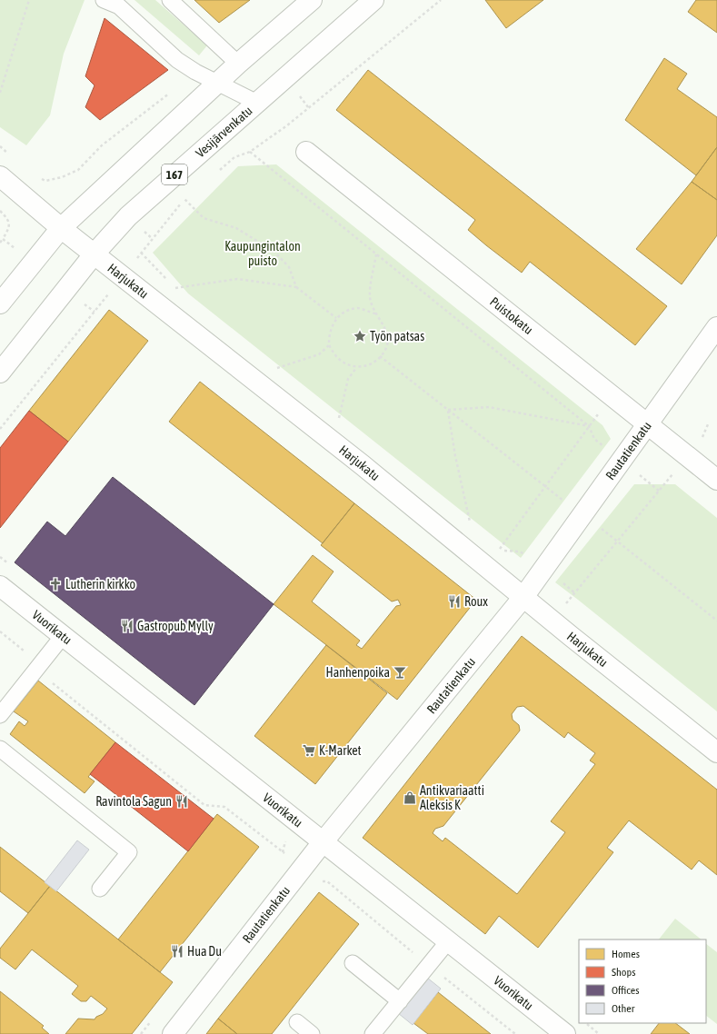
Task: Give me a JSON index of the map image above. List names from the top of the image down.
{
  "streets": {
    "street": [
      "Vesijärvenkatu",
      "167",
      "Harjukatu",
      "Puistokatu",
      "Rautatienkatu",
      "Vuorikatu"
    ]
  },
  "crossings": [
    ["Vesijärvenkatu", "Harjukatu"],
    ["Harjukatu", "Rautatienkatu"],
    ["Puistokatu", "Rautatienkatu"],
    ["Rautatienkatu", "Vuorikatu"]
  ],
  "parks": ["Kaupungintalon puisto"],
  "places": {
    "place": ["Työn patsas"],
    "church": ["Lutherin kirkko"],
    "restaurant": [
      "Roux",
      "Gastropub Mylly",
      "Ravintola Sagun",
      "Hua Du"
    ],
    "bar": ["Hanhenpoika"],
    "supermarket": ["K-Market"],
    "shop": ["Antikvariaatti Aleksis K"]
  },
  "legend": [
    "Homes",
    "Shops",
    "Offices",
    "Other"
  ]
}
